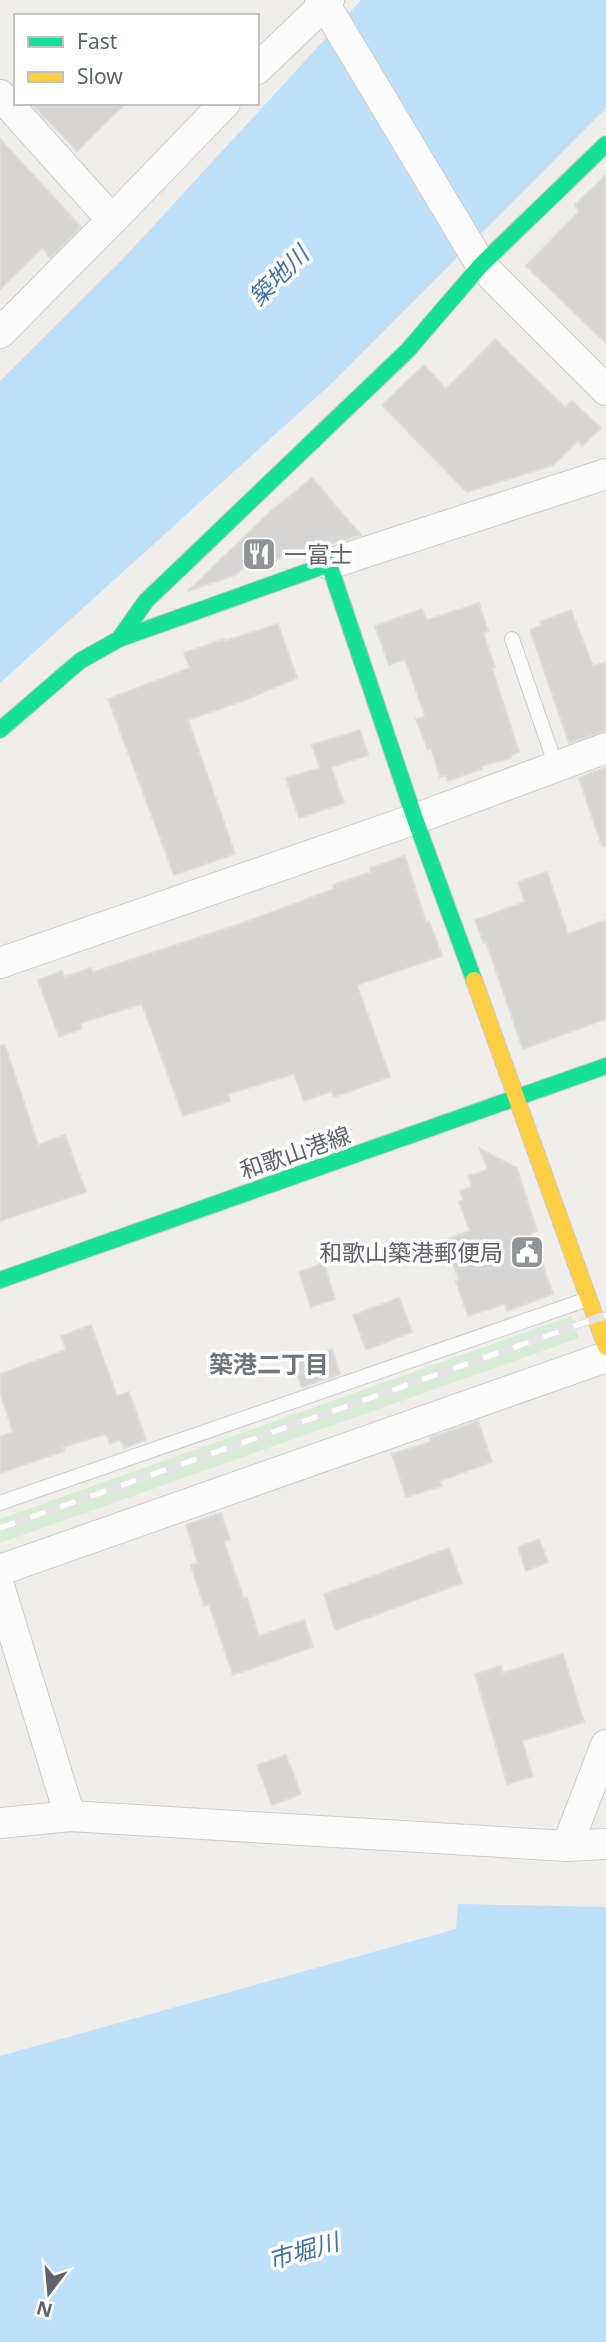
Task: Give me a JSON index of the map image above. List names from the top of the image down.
{
  "streets": {
    "street": ["和歌山港線"]
  },
  "districts": ["築港二丁目"],
  "water": ["築地川", "市堀川"],
  "places": {
    "restaurant": ["一富士"],
    "public building": ["和歌山築港郵便局"]
  },
  "legend": ["Fast", "Slow"],
  "north": "bottom"
}
